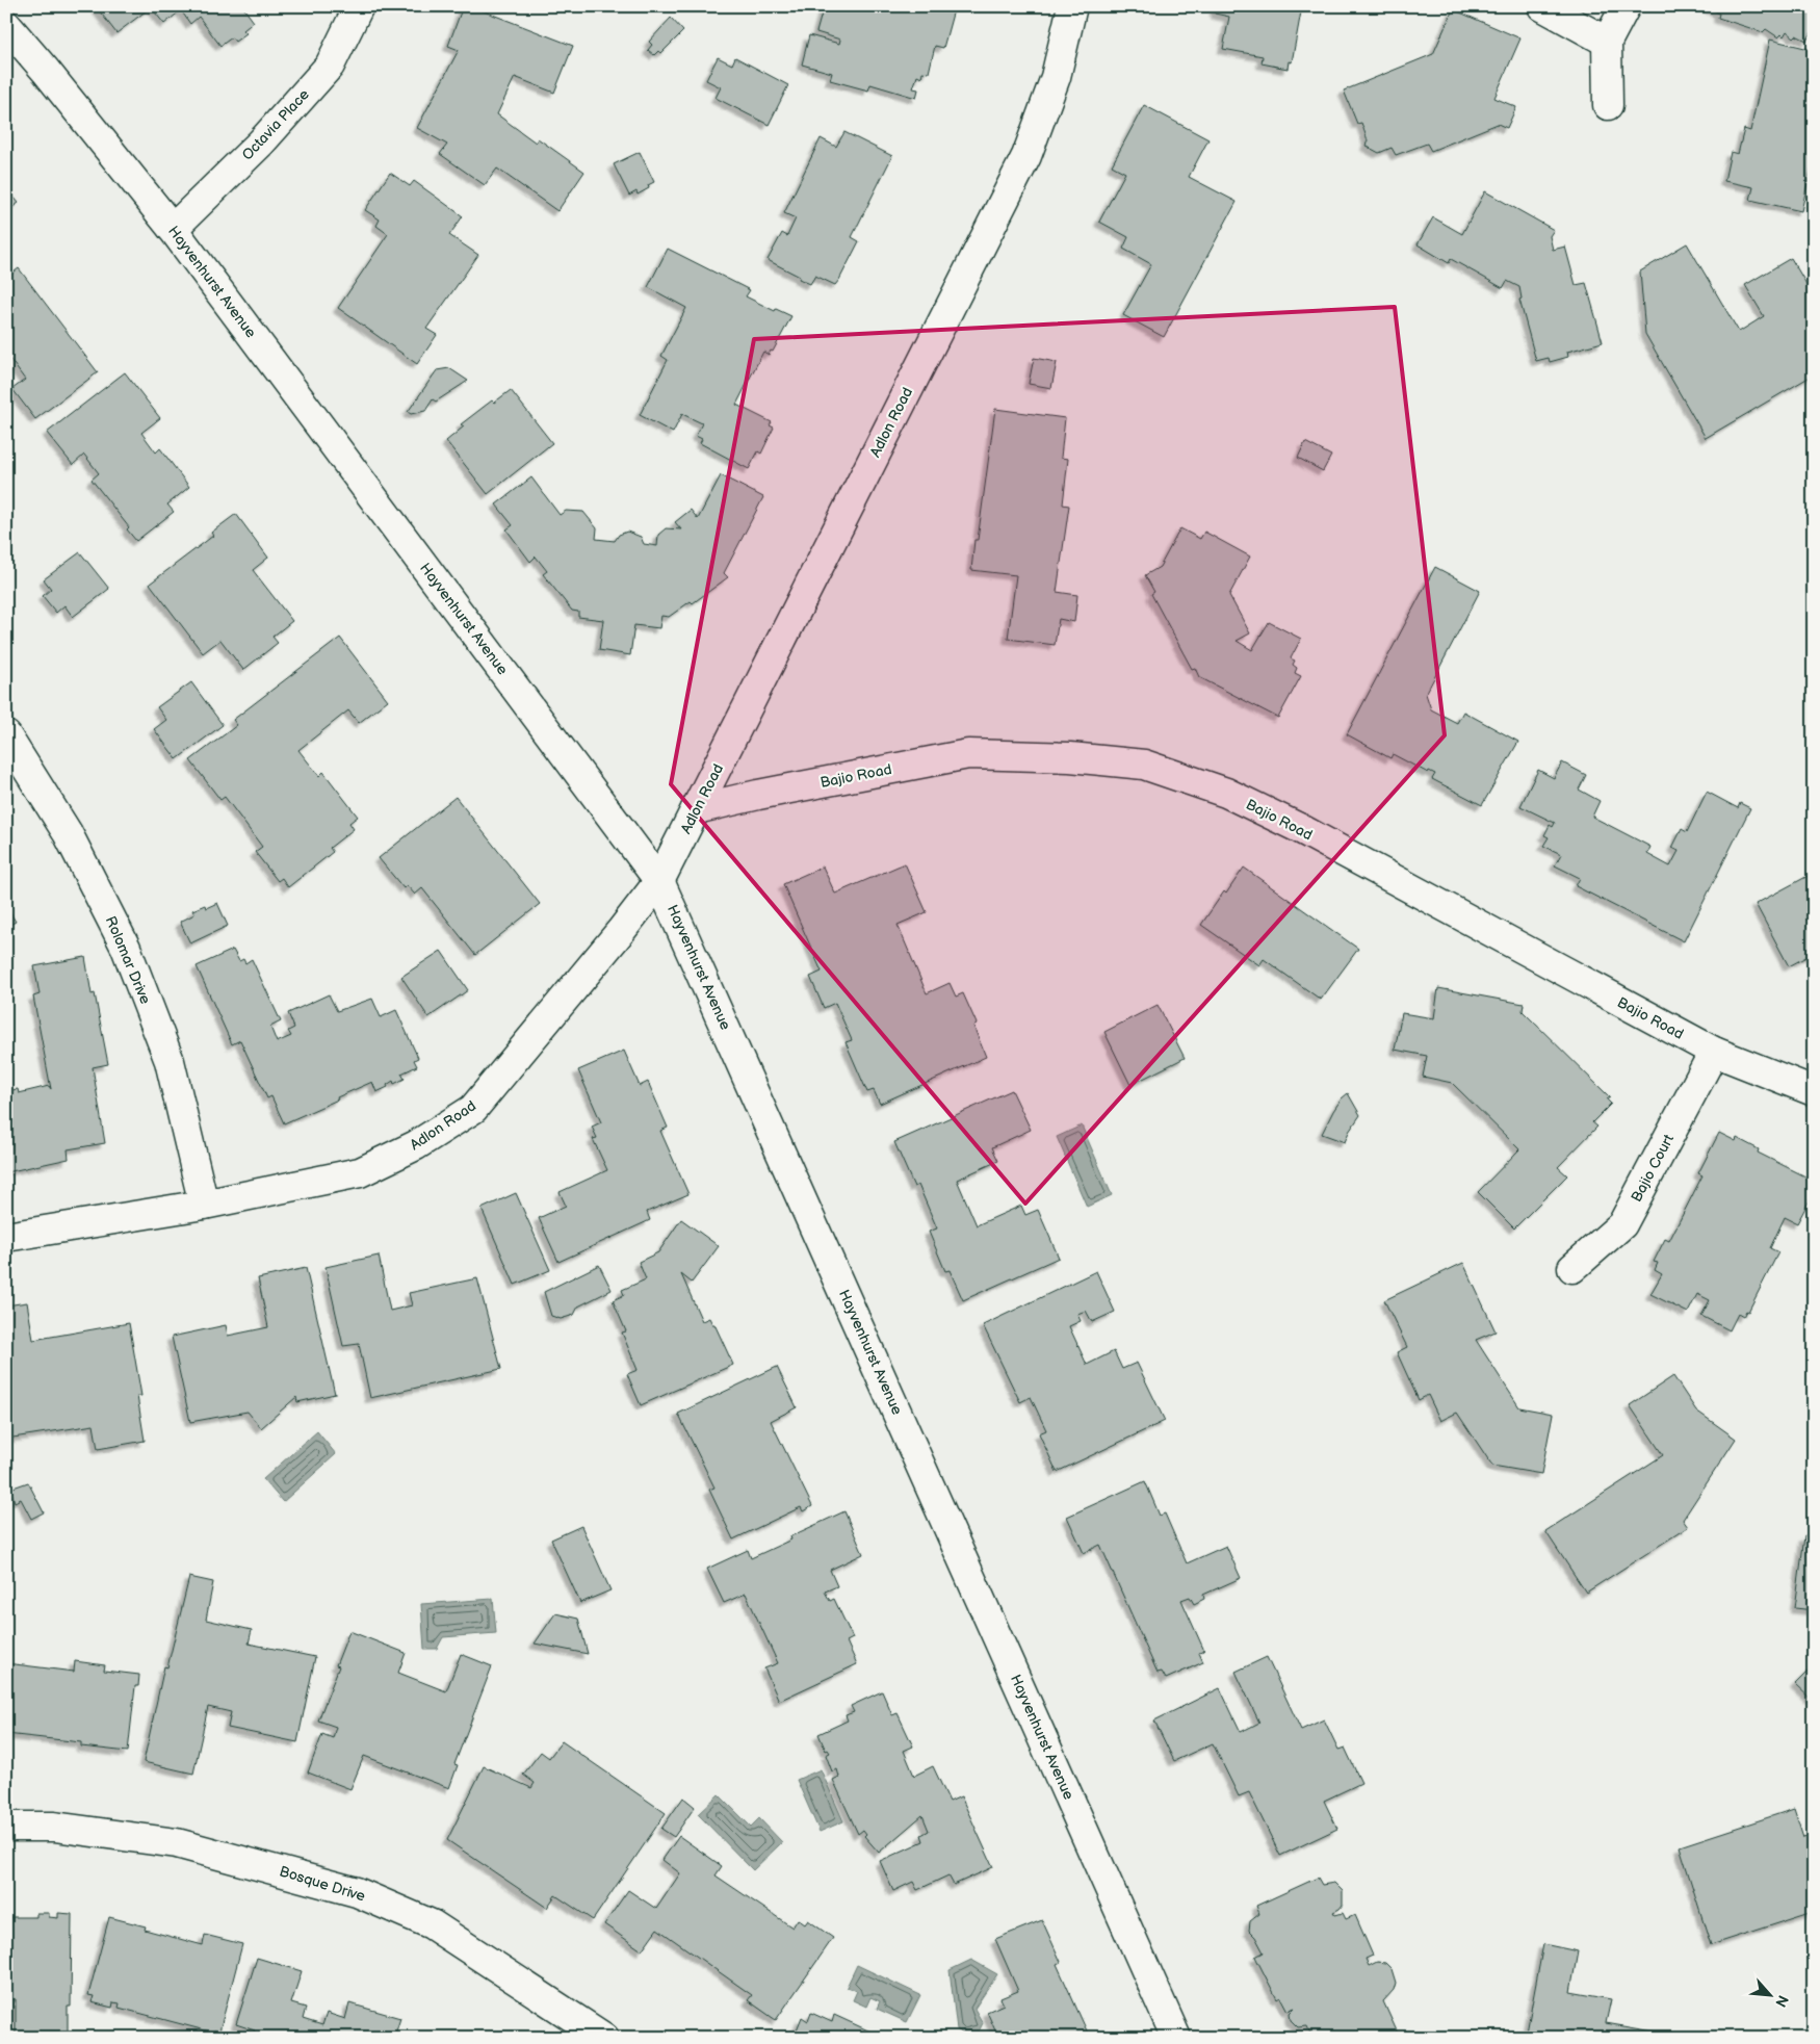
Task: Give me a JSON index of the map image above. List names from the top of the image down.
{
  "streets": {
    "street": [
      "Octavia Place",
      "Hayvenhurst Avenue",
      "Adlon Road",
      "Bajio Road",
      "Rolomar Drive",
      "Bajio Court",
      "Bosque Drive"
    ]
  },
  "crossings": [
    ["Octavia Place", "Hayvenhurst Avenue"],
    ["Hayvenhurst Avenue", "Adlon Road"],
    ["Adlon Road", "Bajio Road"],
    ["Adlon Road", "Rolomar Drive"],
    ["Bajio Road", "Bajio Court"]
  ],
  "north": "bottom right"
}
